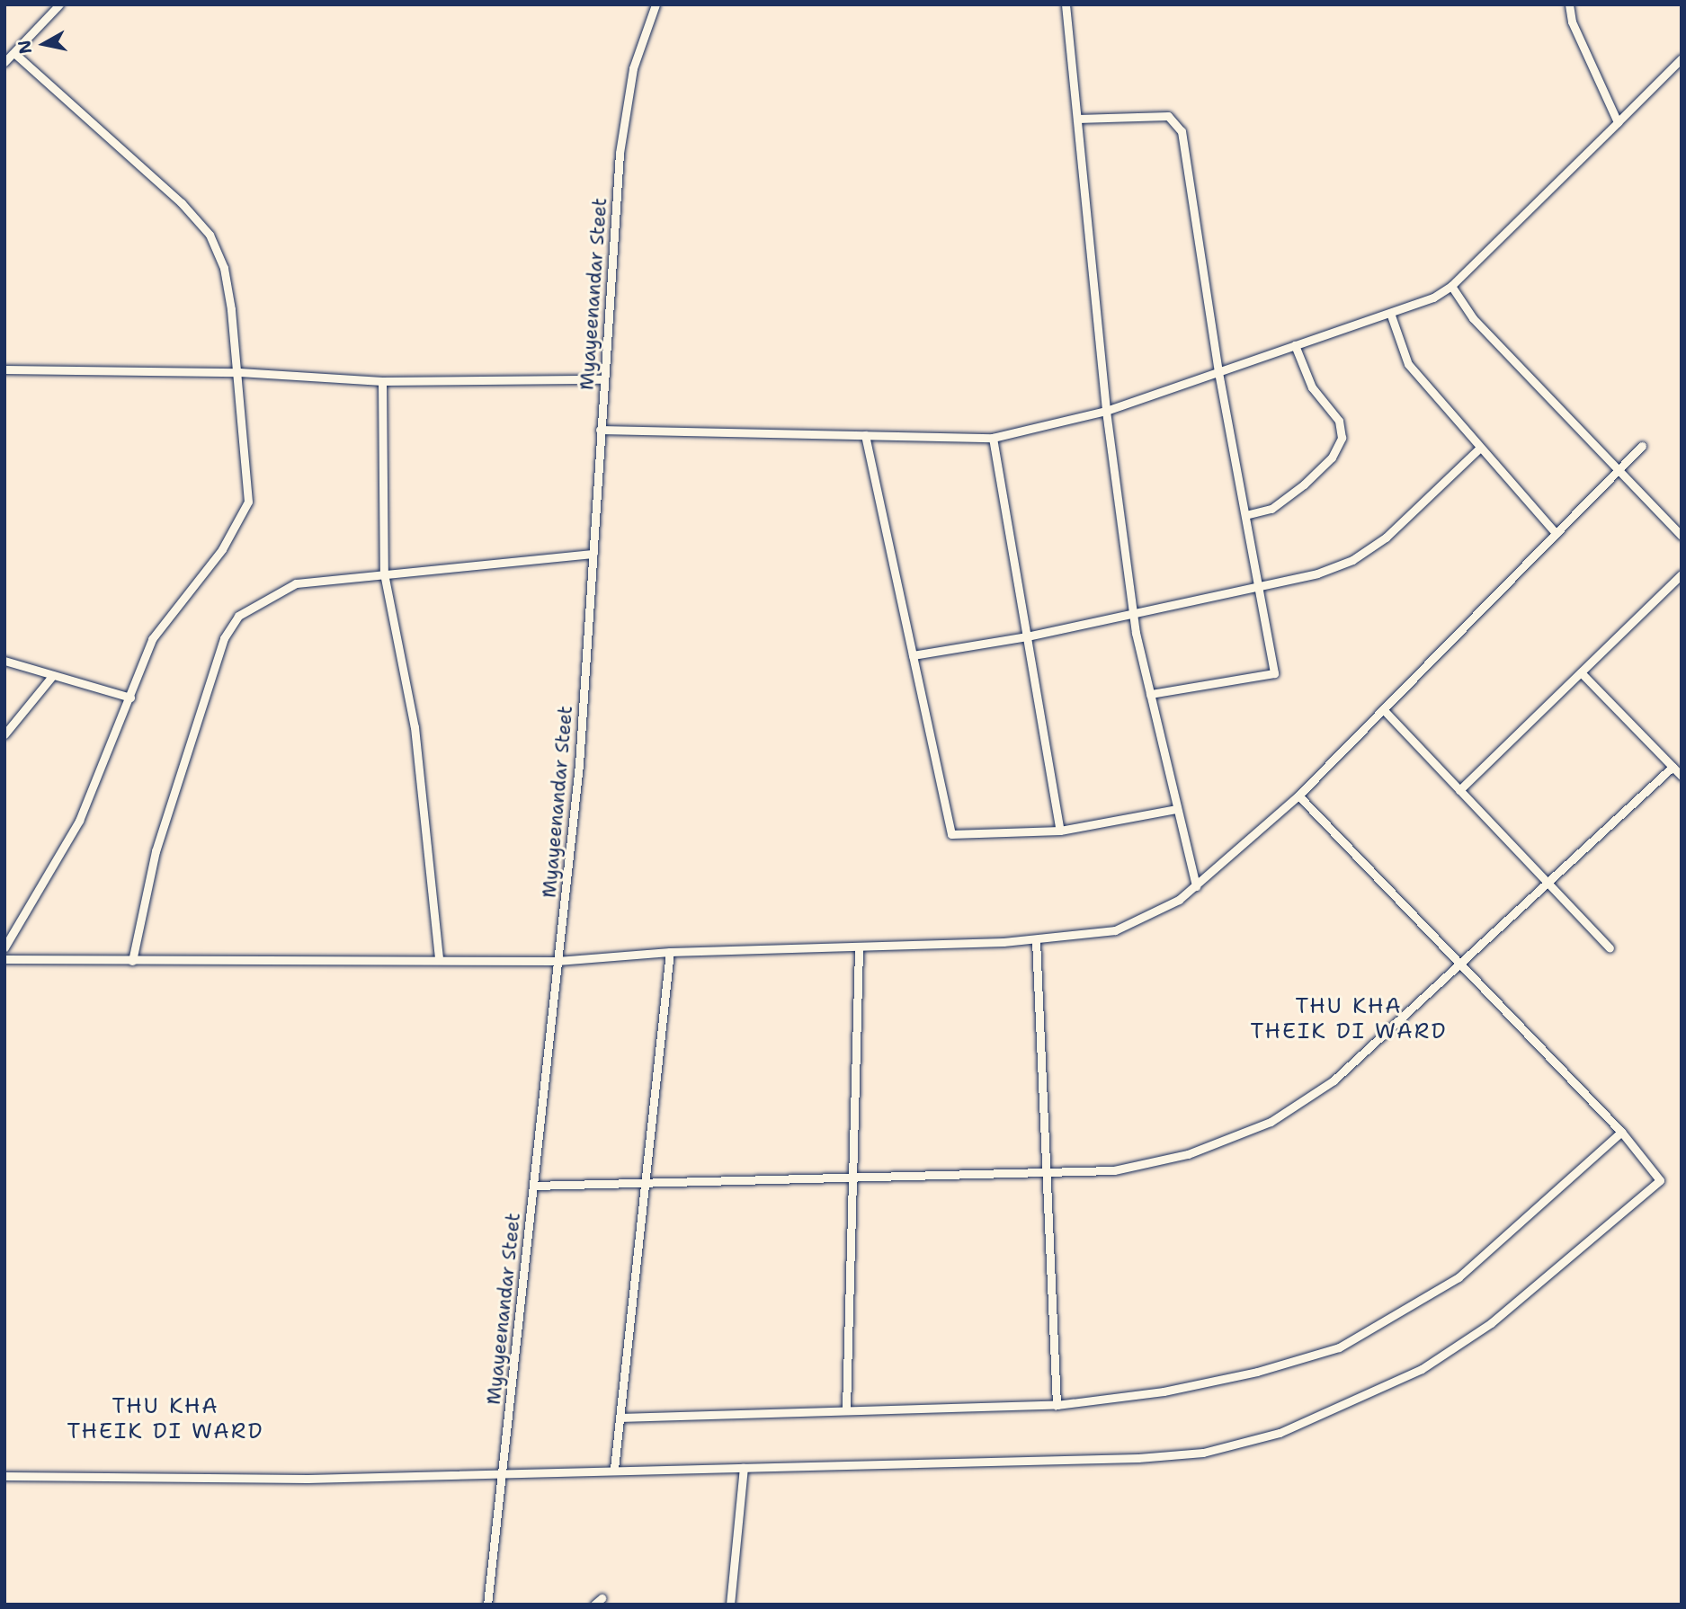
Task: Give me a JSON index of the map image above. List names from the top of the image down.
{
  "streets": {
    "street": ["Myayeenandar Steet"]
  },
  "districts": ["THU KHA THEIK DI WARD", "THU KHA THEIK DI WARD"],
  "north": "left"
}
